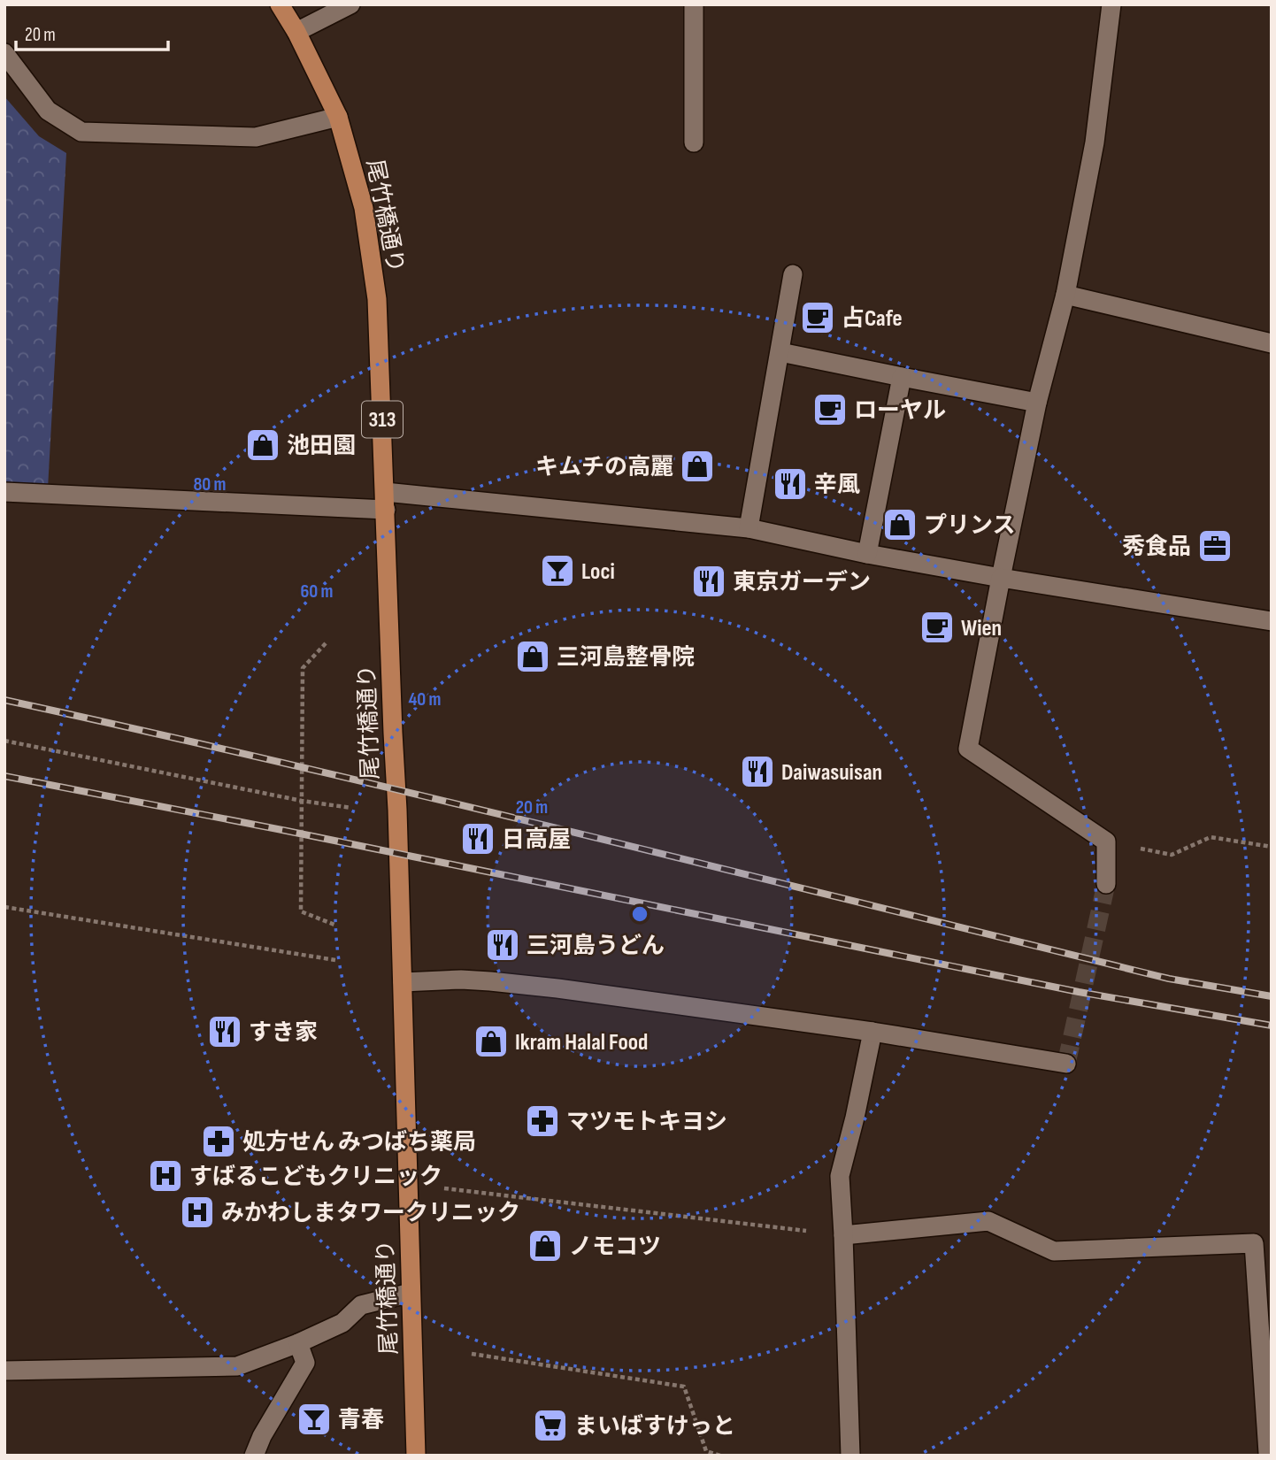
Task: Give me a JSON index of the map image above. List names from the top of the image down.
{
  "streets": {
    "main road": ["尾竹橋通り", "313"]
  },
  "places": {
    "cafe": ["占Cafe", "ローヤル", "Wien"],
    "shop": [
      "池田園",
      "キムチの高麗",
      "プリンス",
      "三河島整骨院",
      "Ikram Halal Food",
      "ノモコツ"
    ],
    "restaurant": [
      "辛風",
      "東京ガーデン",
      "Daiwasuisan",
      "日高屋",
      "三河島うどん",
      "すき家"
    ],
    "office": ["秀食品"],
    "bar": ["Loci", "青春"],
    "pharmacy": ["マツモトキヨシ", "処方せん みつばち薬局"],
    "hospital": ["すばるこどもクリニック", "みかわしまタワークリニック"],
    "supermarket": ["まいばすけっと"]
  },
  "scale_bar": "20 m",
  "rings": [
    "80 m",
    "60 m",
    "40 m",
    "20 m"
  ]
}
